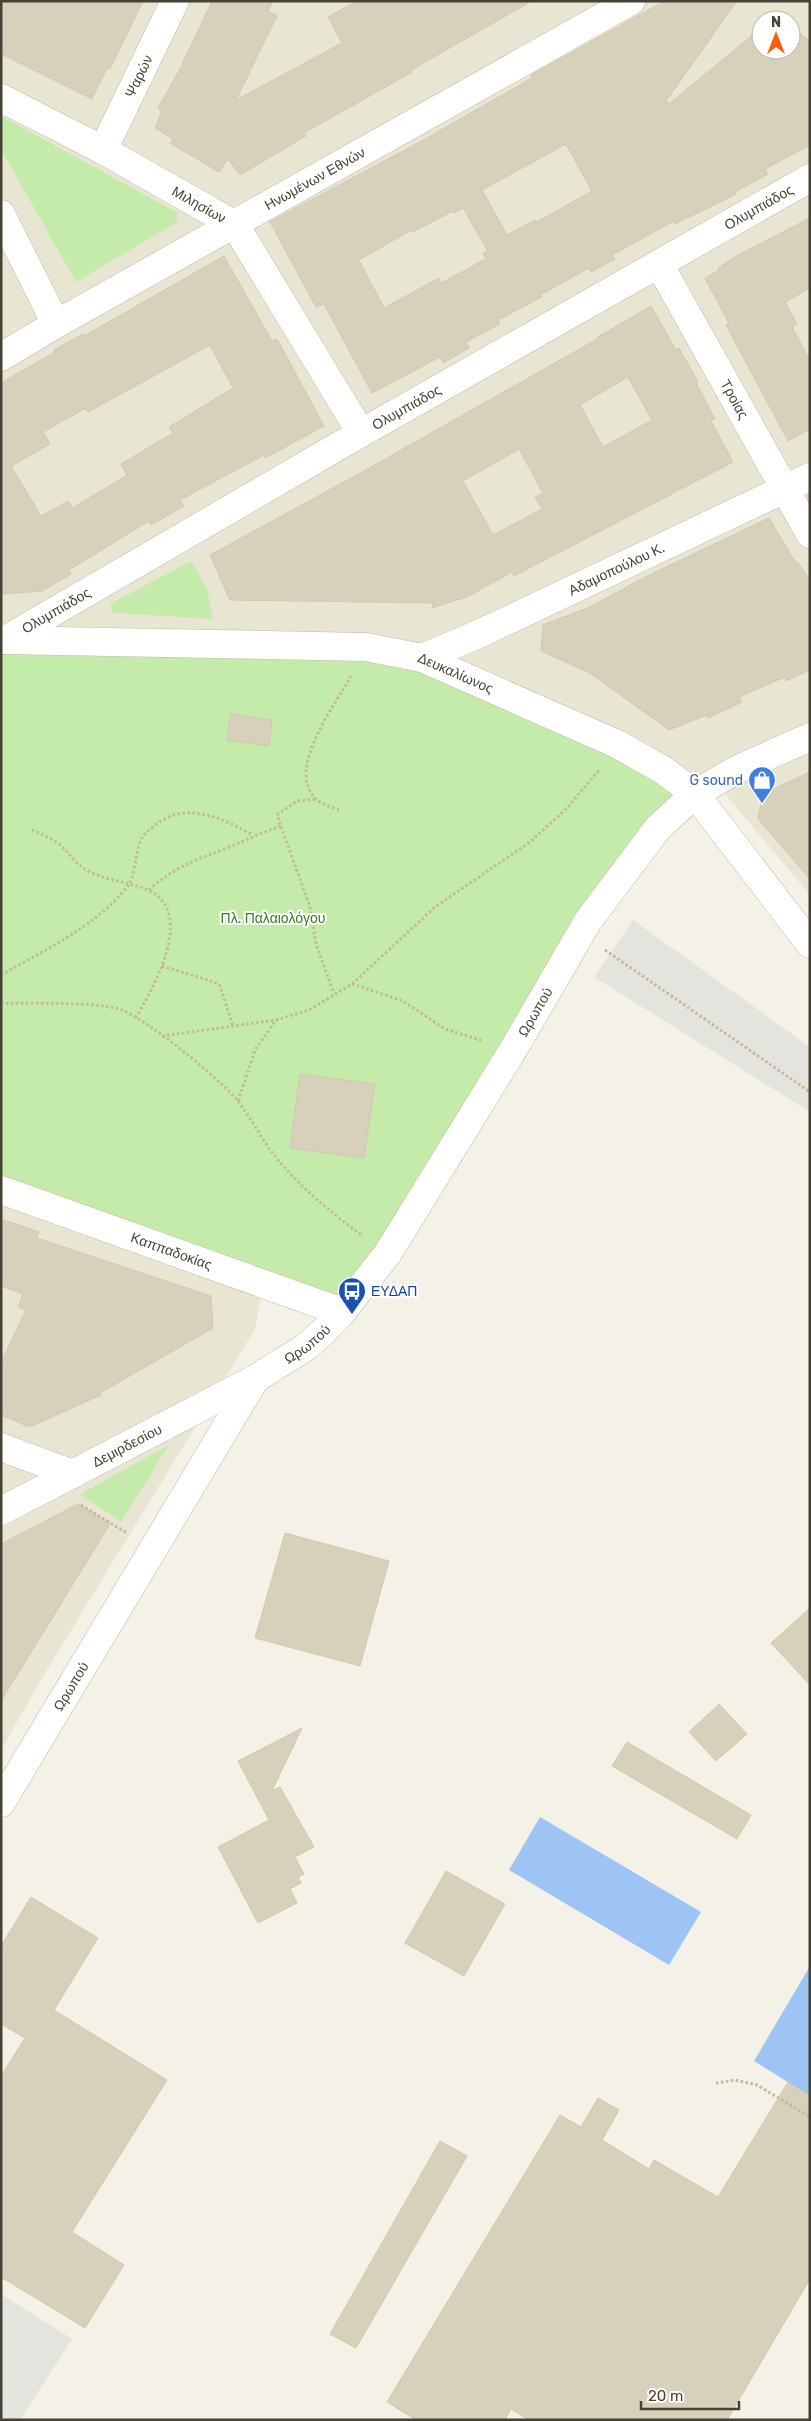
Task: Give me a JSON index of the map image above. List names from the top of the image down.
{
  "streets": {
    "street": [
      "Ψαρών",
      "Ηνωμένων Εθνών",
      "Μιλησίων",
      "Ολυμπιάδος",
      "Τροίας",
      "Αδαμοπούλου Κ.",
      "Δευκαλίωνος",
      "Ωρωπού",
      "Καππαδοκίας",
      "Δεμιρδεσίου"
    ]
  },
  "crossings": [
    ["Ψαρών", "Μιλησίων"],
    ["Ηνωμένων Εθνών", "Μιλησίων"],
    ["Μιλησίων", "Ολυμπιάδος"],
    ["Ολυμπιάδος", "Τροίας"],
    ["Ολυμπιάδος", "Δευκαλίωνος"],
    ["Τροίας", "Αδαμοπούλου Κ."],
    ["Αδαμοπούλου Κ.", "Δευκαλίωνος"],
    ["Δευκαλίωνος", "Ωρωπού"],
    ["Ωρωπού", "Καππαδοκίας"],
    ["Ωρωπού", "Δεμιρδεσίου"]
  ],
  "parks": ["Πλ. Παλαιολόγου"],
  "places": {
    "shop": ["G sound"],
    "bus stop": ["ΕΥΔΑΠ"]
  },
  "scale_bar": "20 m",
  "north": "top"
}
